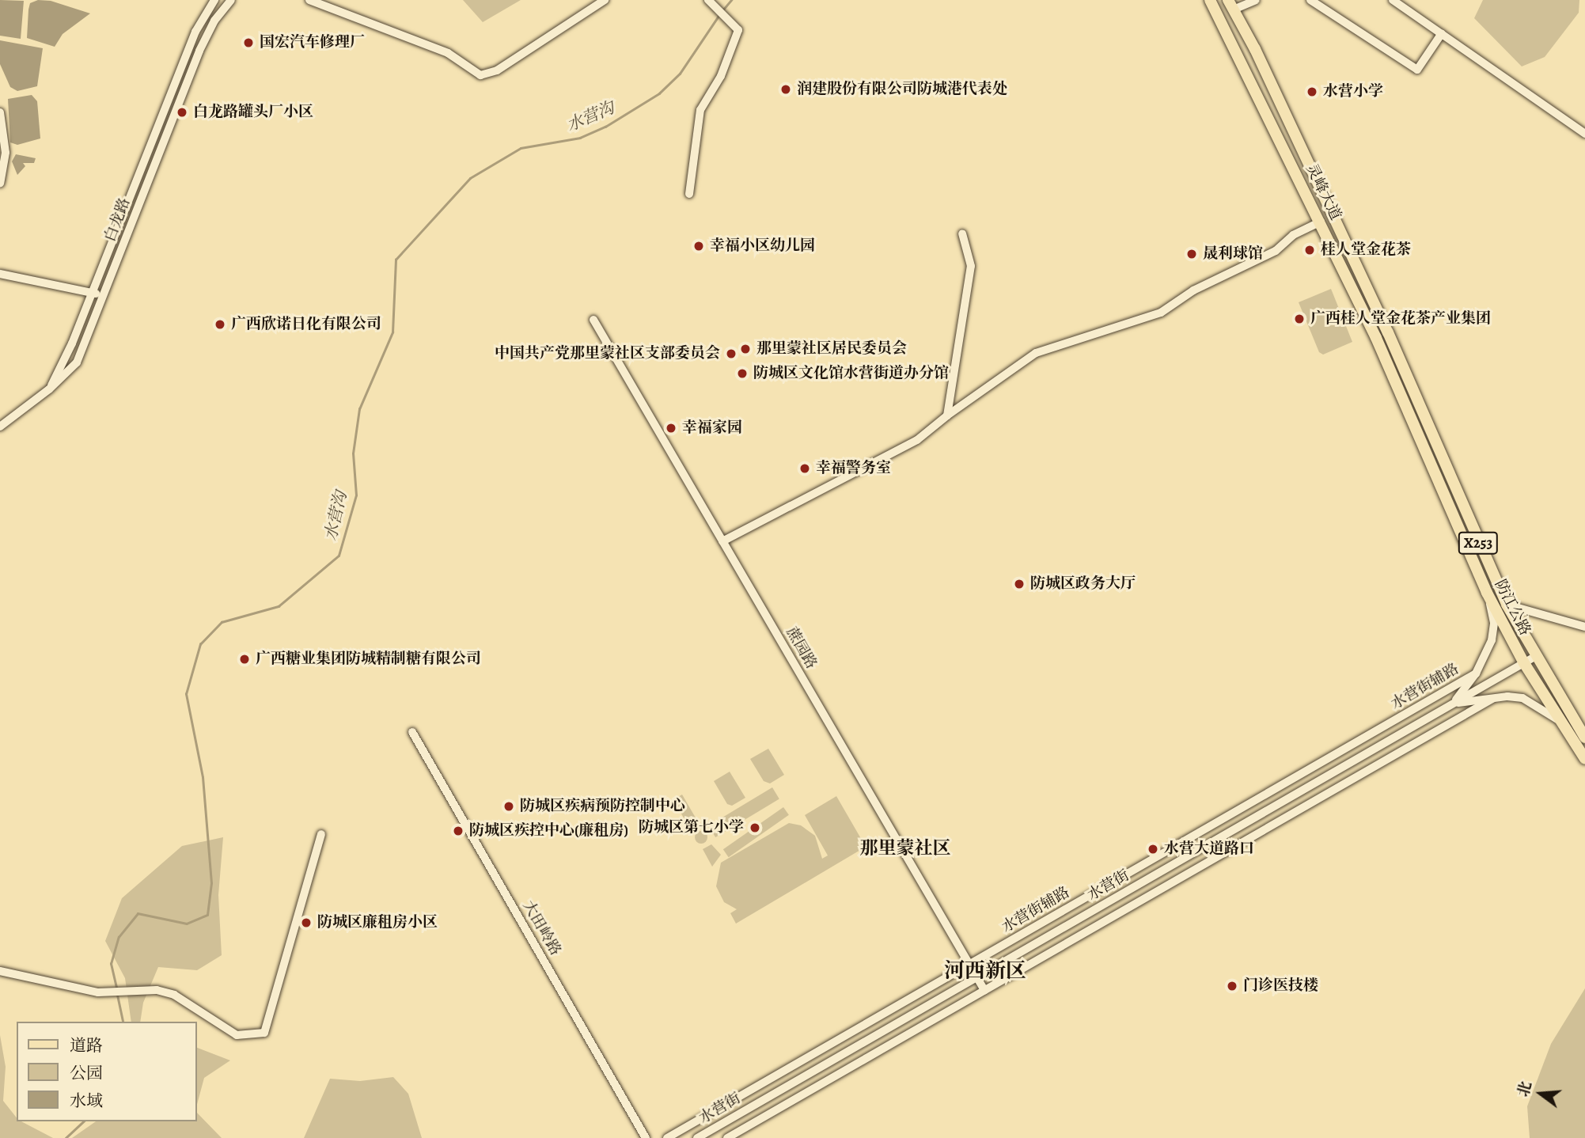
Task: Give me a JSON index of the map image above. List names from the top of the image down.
{
  "streets": {
    "main road": ["灵峰大道", "X253", "防江公路"],
    "street": [
      "白龙路",
      "蔗园路",
      "水营街辅路",
      "水营街",
      "大田岭路"
    ]
  },
  "crossings": [
    ["灵峰大道", "防江公路"],
    ["防江公路", "水营街"],
    ["蔗园路", "水营街辅路"],
    ["蔗园路", "水营街"]
  ],
  "districts": ["那里蒙社区", "河西新区"],
  "water": ["水营沟"],
  "places": [
    "国宏汽车修理厂",
    "润建股份有限公司防城港代表处",
    "水营小学",
    "白龙路罐头厂小区",
    "幸福小区幼儿园",
    "桂人堂金花茶",
    "晟利球馆",
    "广西桂人堂金花茶产业集团",
    "广西欣诺日化有限公司",
    "那里蒙社区居民委员会",
    "中国共产党那里蒙社区支部委员会",
    "防城区文化馆水营街道办分馆",
    "幸福家园",
    "幸福警务室",
    "防城区政务大厅",
    "广西糖业集团防城精制糖有限公司",
    "防城区疾病预防控制中心",
    "防城区第七小学",
    "防城区疾控中心(廉租房)",
    "水营大道路口",
    "防城区廉租房小区",
    "门诊医技楼"
  ],
  "legend": ["道路", "公园", "水域"],
  "north": "left"
}
